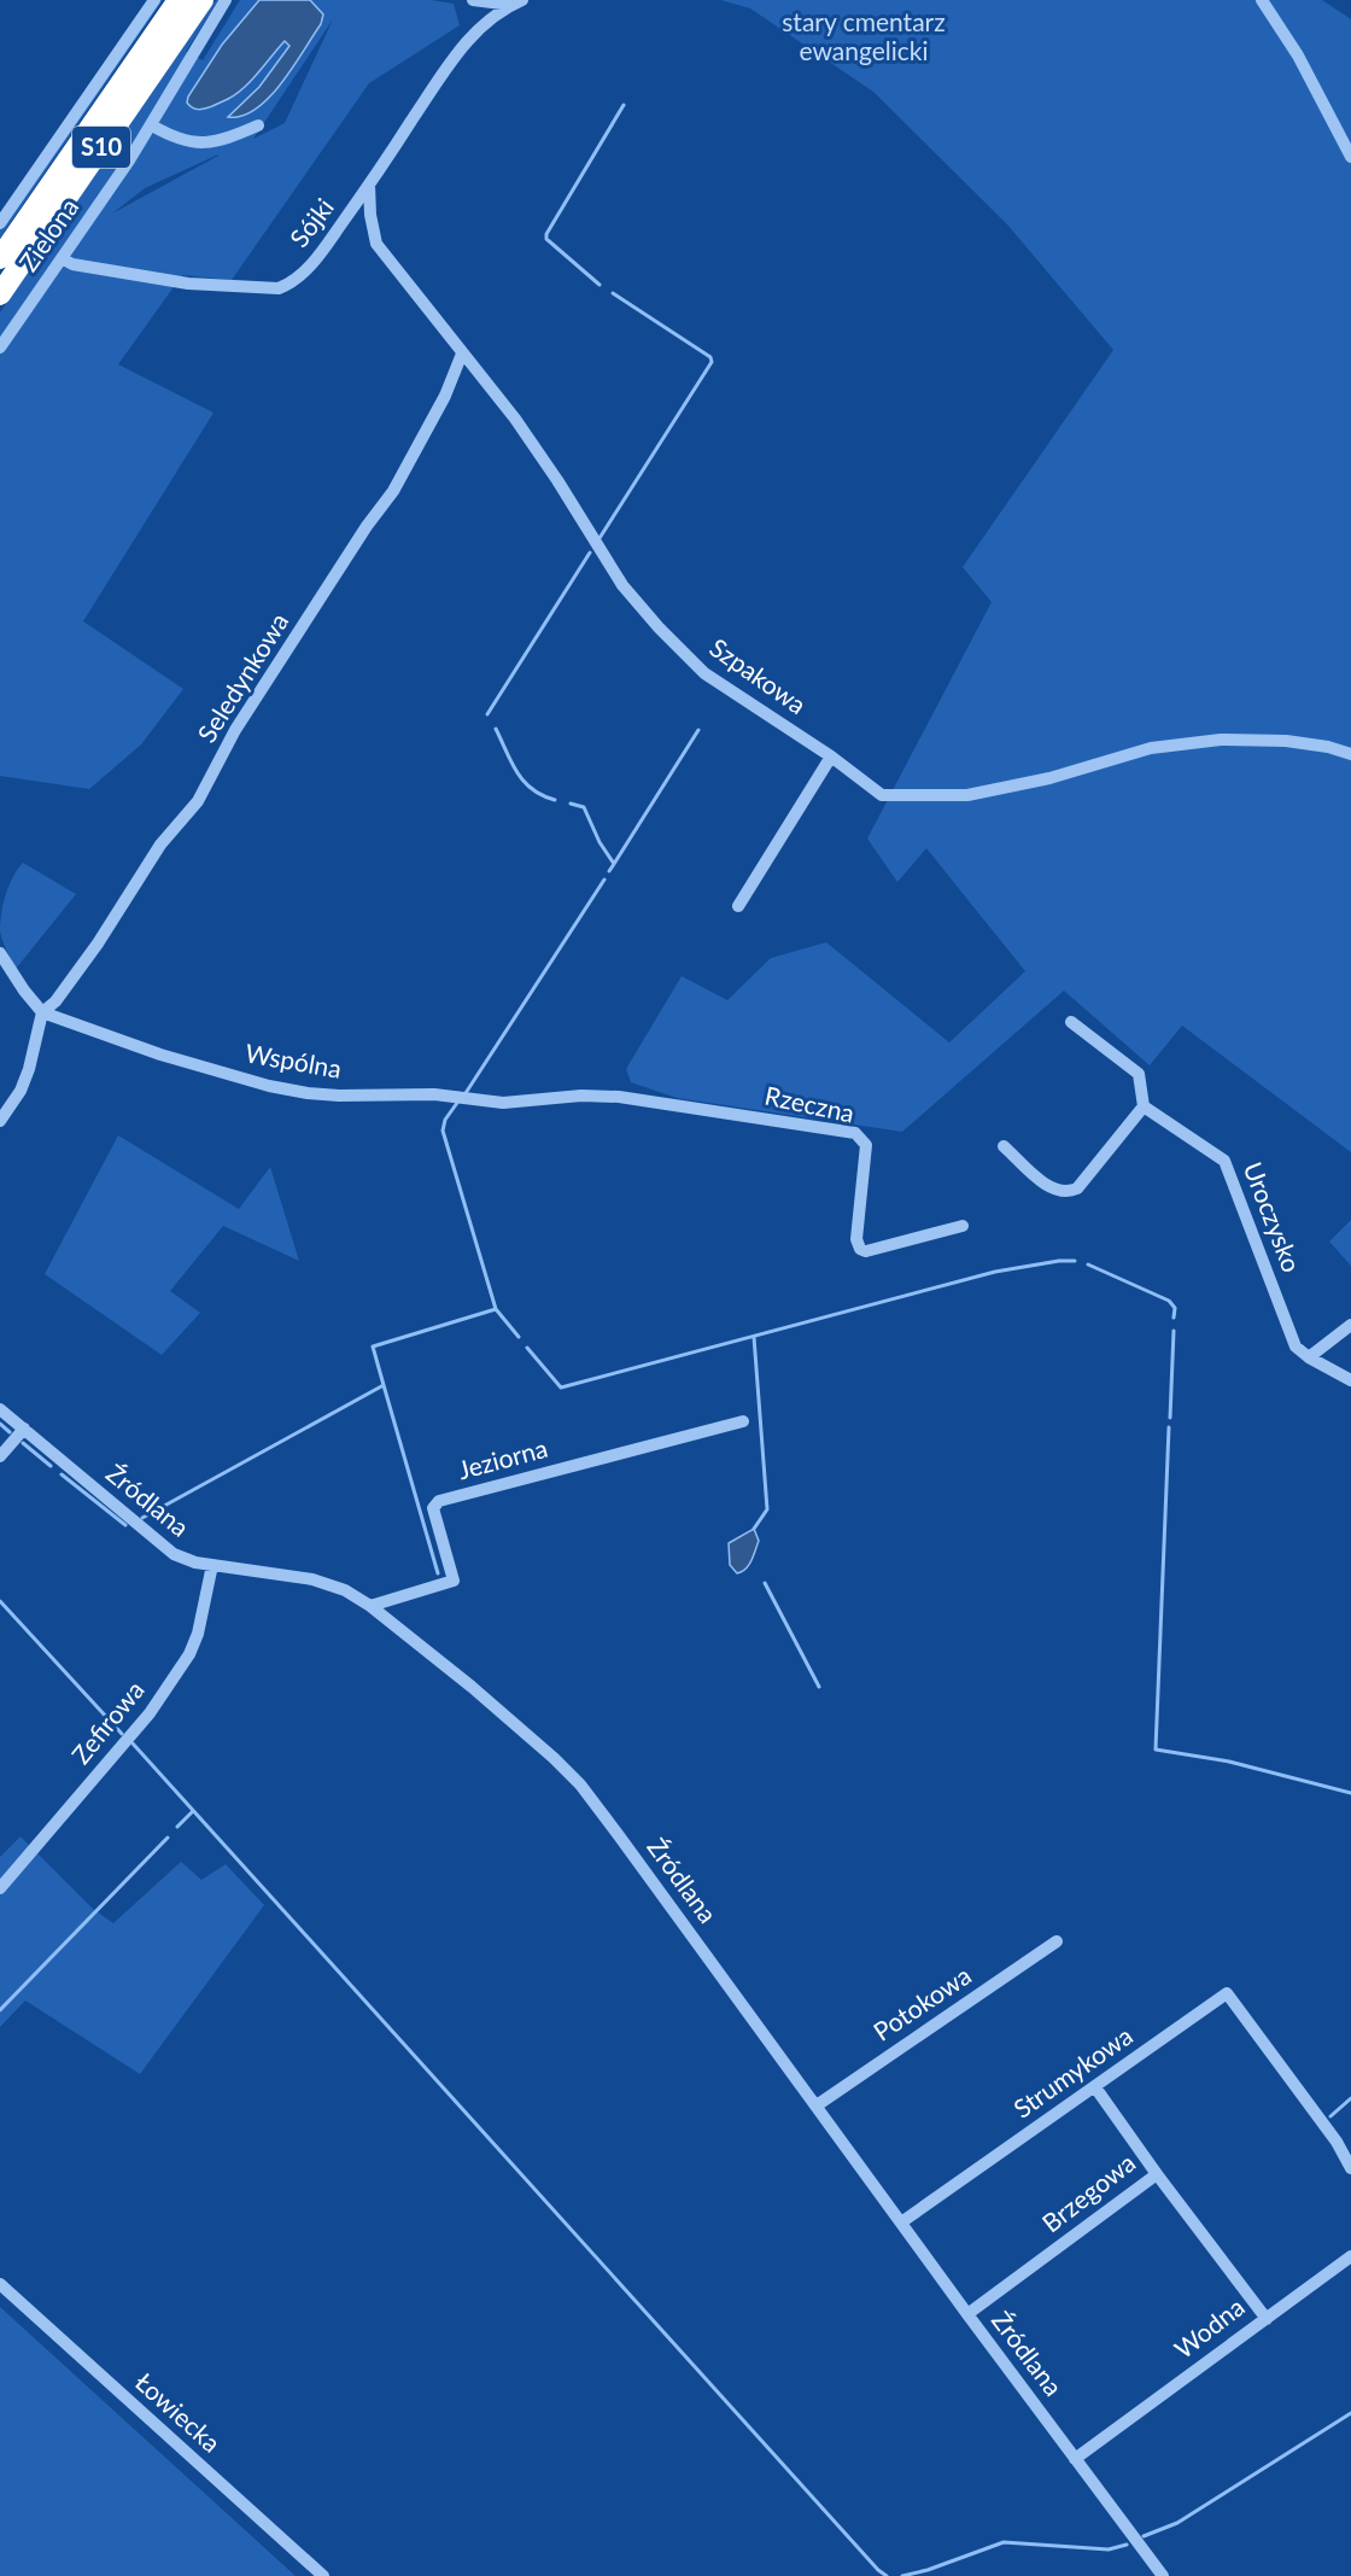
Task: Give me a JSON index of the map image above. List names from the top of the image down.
{
  "streets": {
    "highway": ["S10"],
    "street": [
      "Sójki",
      "Zielona",
      "Szpakowa",
      "Seledynkowa",
      "Wspólna",
      "Rzeczna",
      "Uroczysko",
      "Jeziorna",
      "Źródlana",
      "Zefirowa",
      "Potokowa",
      "Strumykowa",
      "Brzegowa",
      "Wodna",
      "Łowiecka"
    ]
  },
  "crossings": [
    ["Sójki", "Zielona"],
    ["Sójki", "Szpakowa"],
    ["Szpakowa", "Seledynkowa"],
    ["Seledynkowa", "Wspólna"],
    ["Wspólna", "Rzeczna"],
    ["Jeziorna", "Źródlana"],
    ["Źródlana", "Zefirowa"],
    ["Źródlana", "Potokowa"],
    ["Źródlana", "Strumykowa"],
    ["Źródlana", "Brzegowa"],
    ["Źródlana", "Wodna"],
    ["Strumykowa", "Brzegowa"],
    ["Brzegowa", "Wodna"]
  ],
  "parks": ["stary cmentarz ewangelicki"]
}
